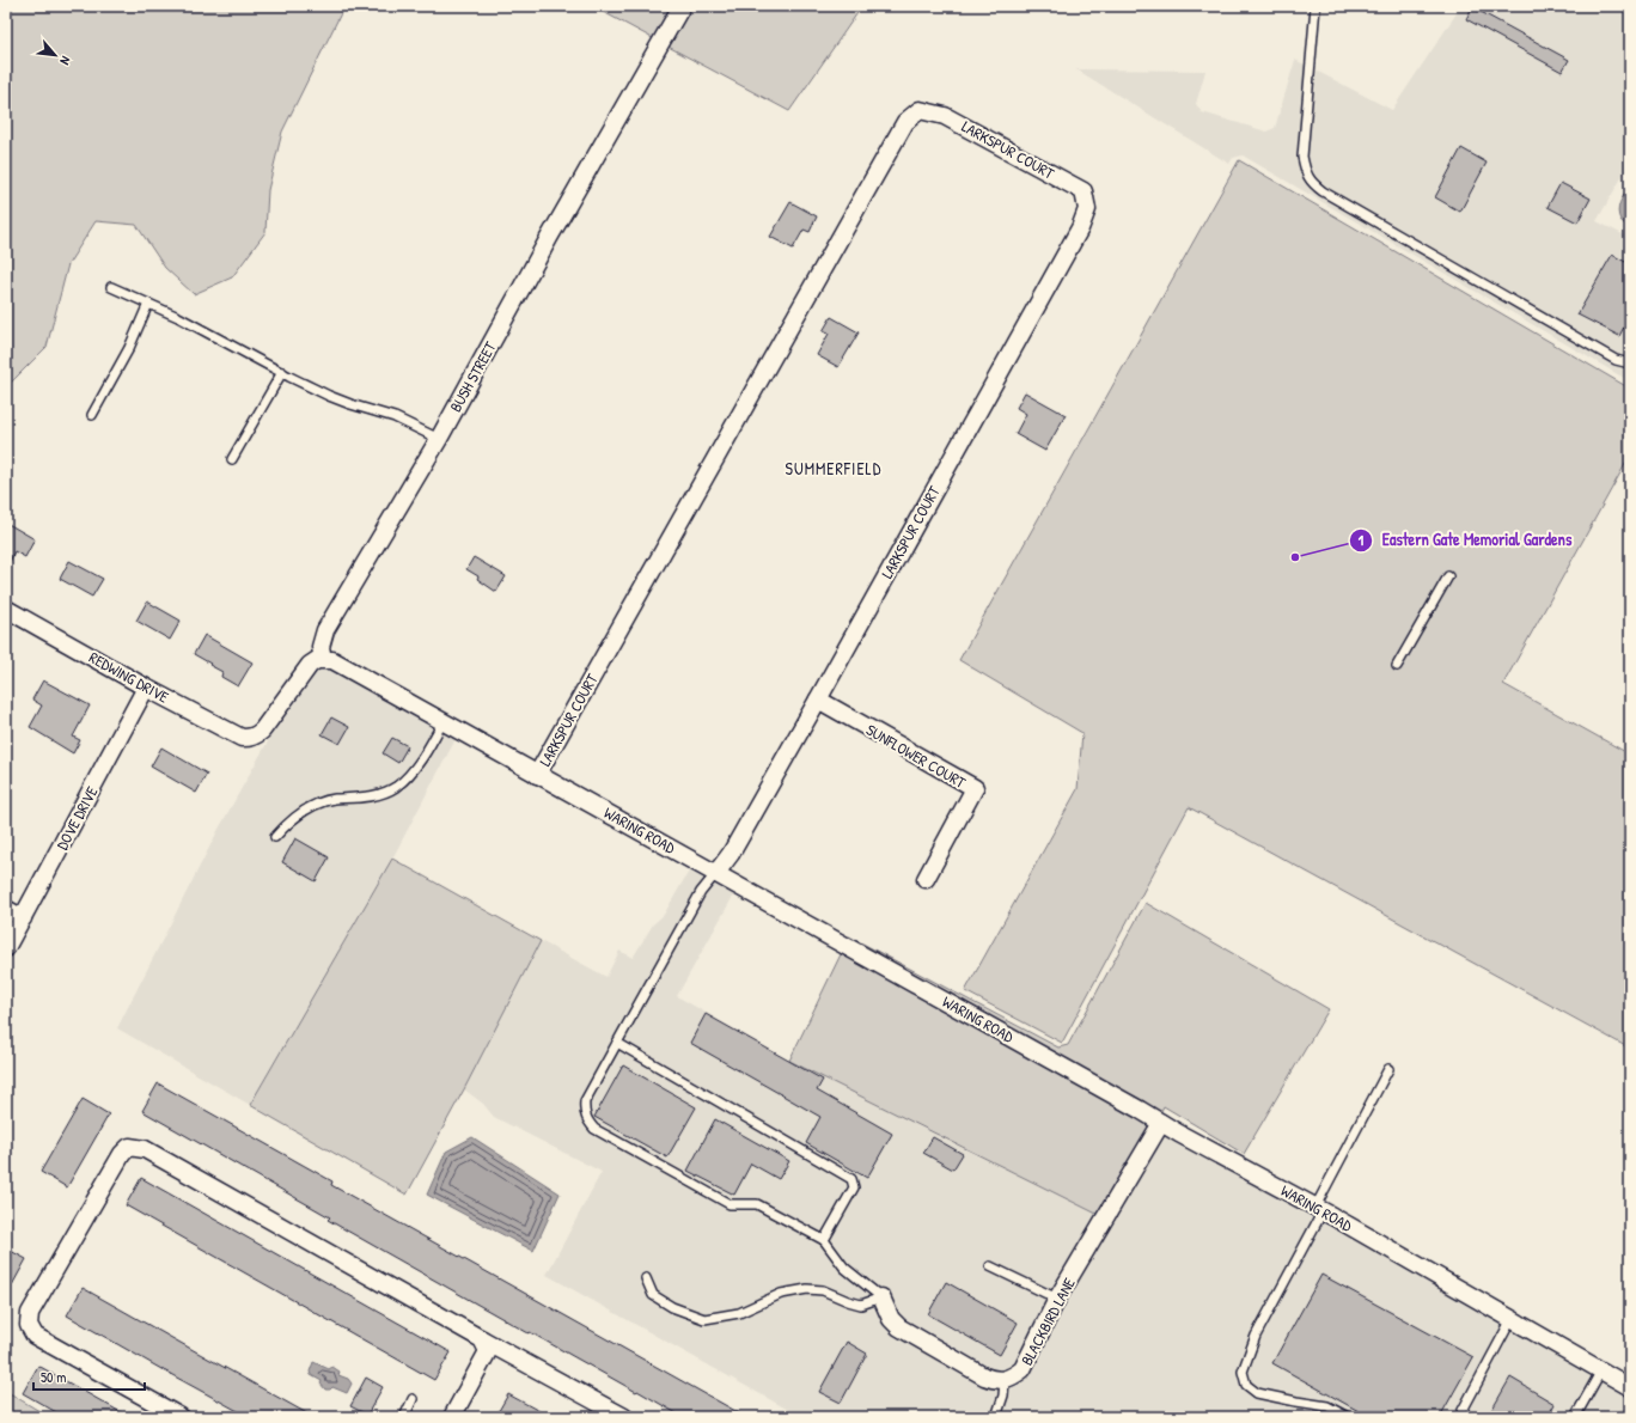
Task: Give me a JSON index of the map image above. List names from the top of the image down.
{
  "streets": {
    "street": [
      "LARKSPUR COURT",
      "BUSH STREET",
      "REDWING DRIVE",
      "SUNFLOWER COURT",
      "DOVE DRIVE",
      "WARING ROAD",
      "BLACKBIRD LANE"
    ]
  },
  "crossings": [
    ["LARKSPUR COURT", "SUNFLOWER COURT"],
    ["LARKSPUR COURT", "WARING ROAD"],
    ["BUSH STREET", "REDWING DRIVE"],
    ["BUSH STREET", "WARING ROAD"],
    ["REDWING DRIVE", "DOVE DRIVE"],
    ["REDWING DRIVE", "WARING ROAD"],
    ["WARING ROAD", "BLACKBIRD LANE"]
  ],
  "districts": ["SUMMERFIELD"],
  "places": ["Eastern Gate Memorial Gardens"],
  "scale_bar": "50 m",
  "north": "bottom right"
}
